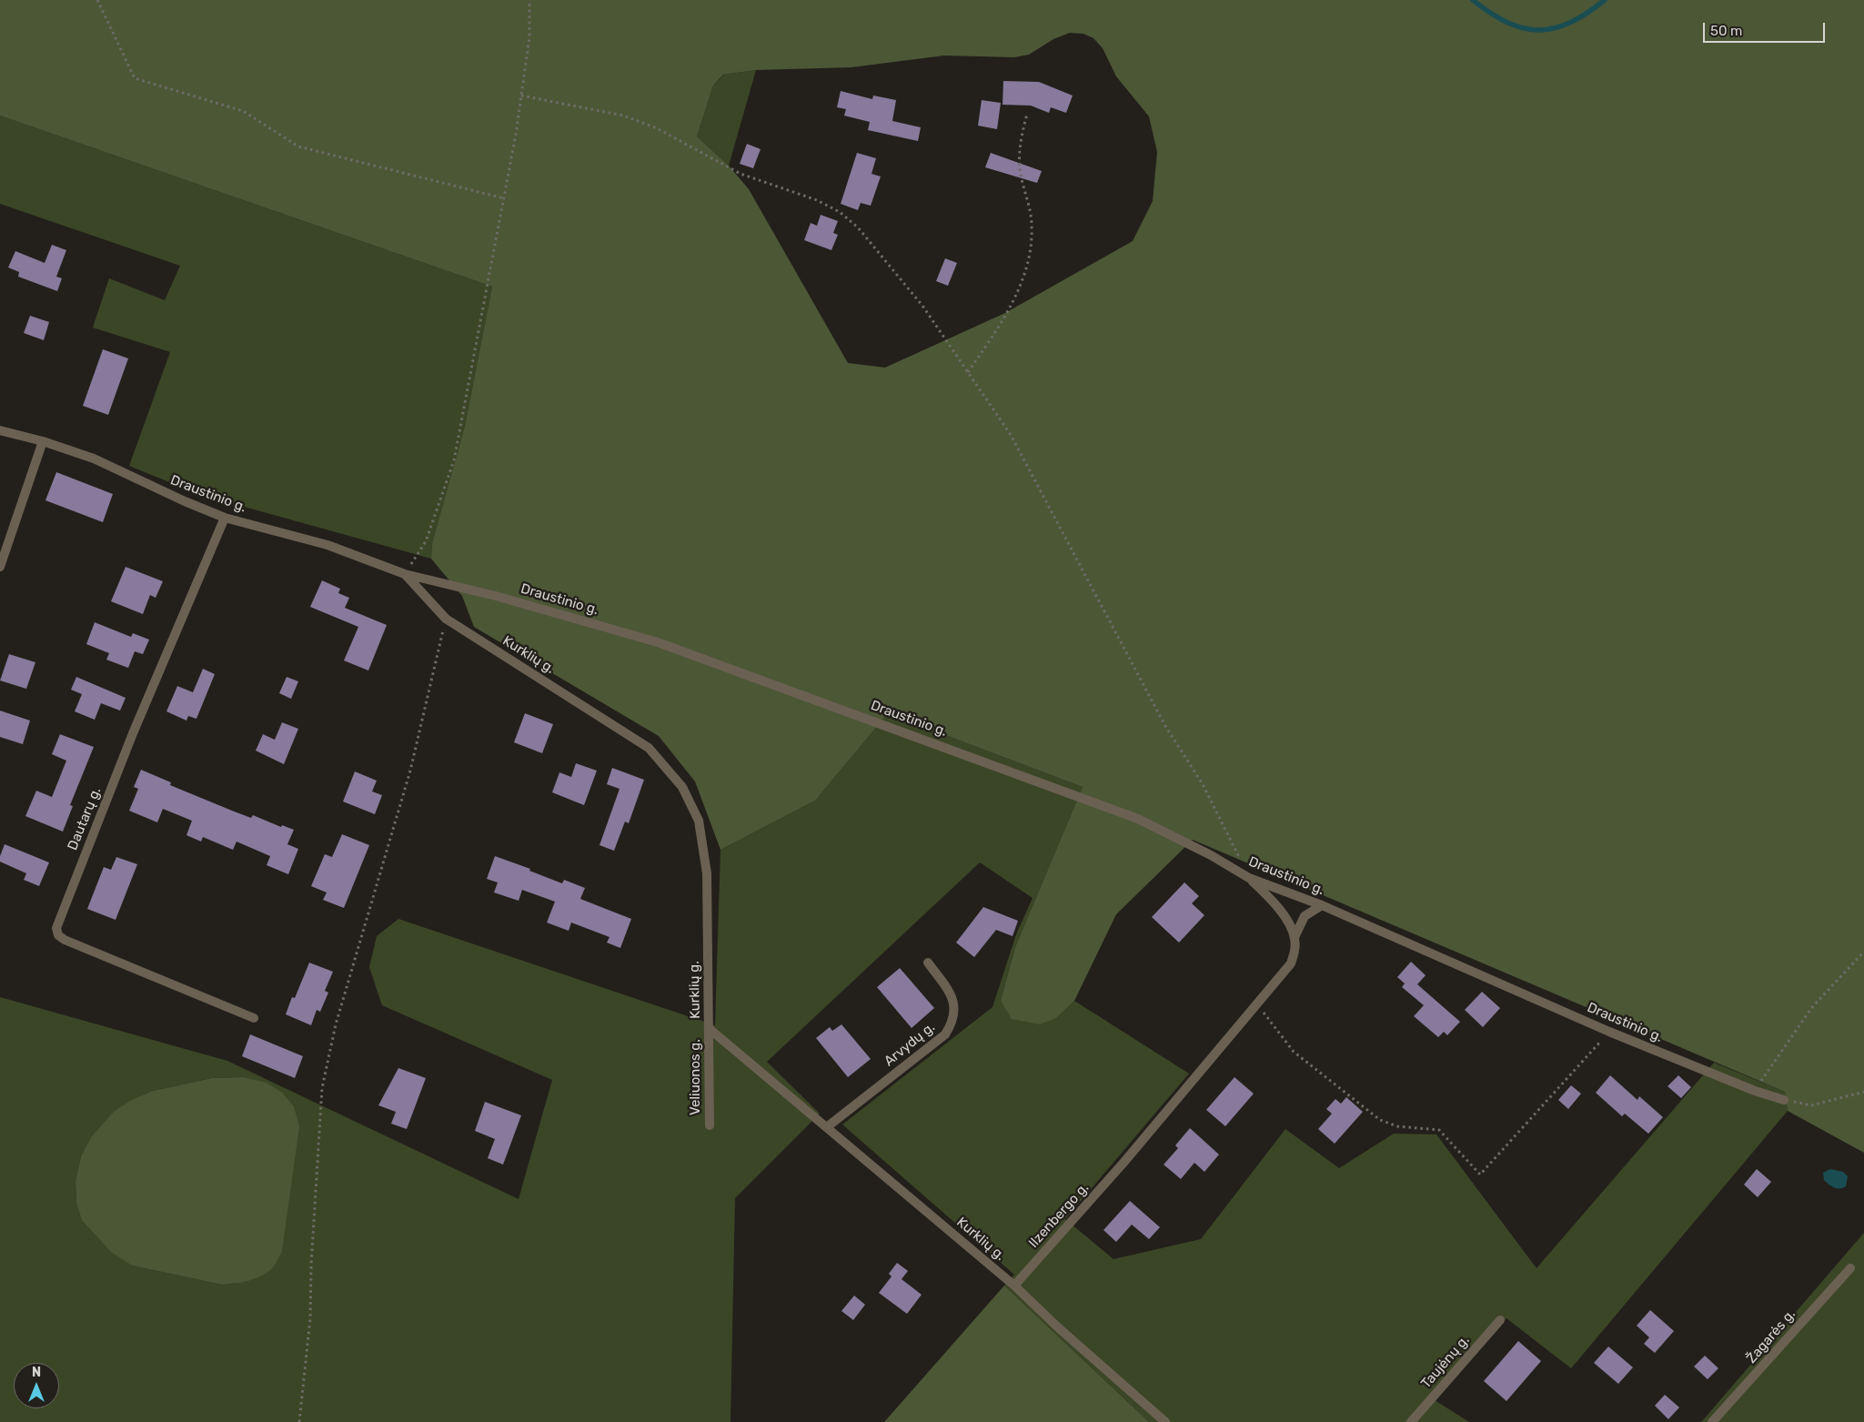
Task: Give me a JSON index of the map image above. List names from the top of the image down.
{
  "streets": {
    "street": [
      "Draustinio g.",
      "Kurklių g.",
      "Dautarų g.",
      "Arvydų g.",
      "Veliuonos g.",
      "Ilzenbergo g.",
      "Žagarės g.",
      "Taujėnų g."
    ]
  },
  "crossings": [
    ["Draustinio g.", "Kurklių g."],
    ["Draustinio g.", "Dautarų g."],
    ["Kurklių g.", "Arvydų g."],
    ["Kurklių g.", "Veliuonos g."],
    ["Kurklių g.", "Ilzenbergo g."]
  ],
  "scale_bar": "50 m",
  "north": "top"
}
